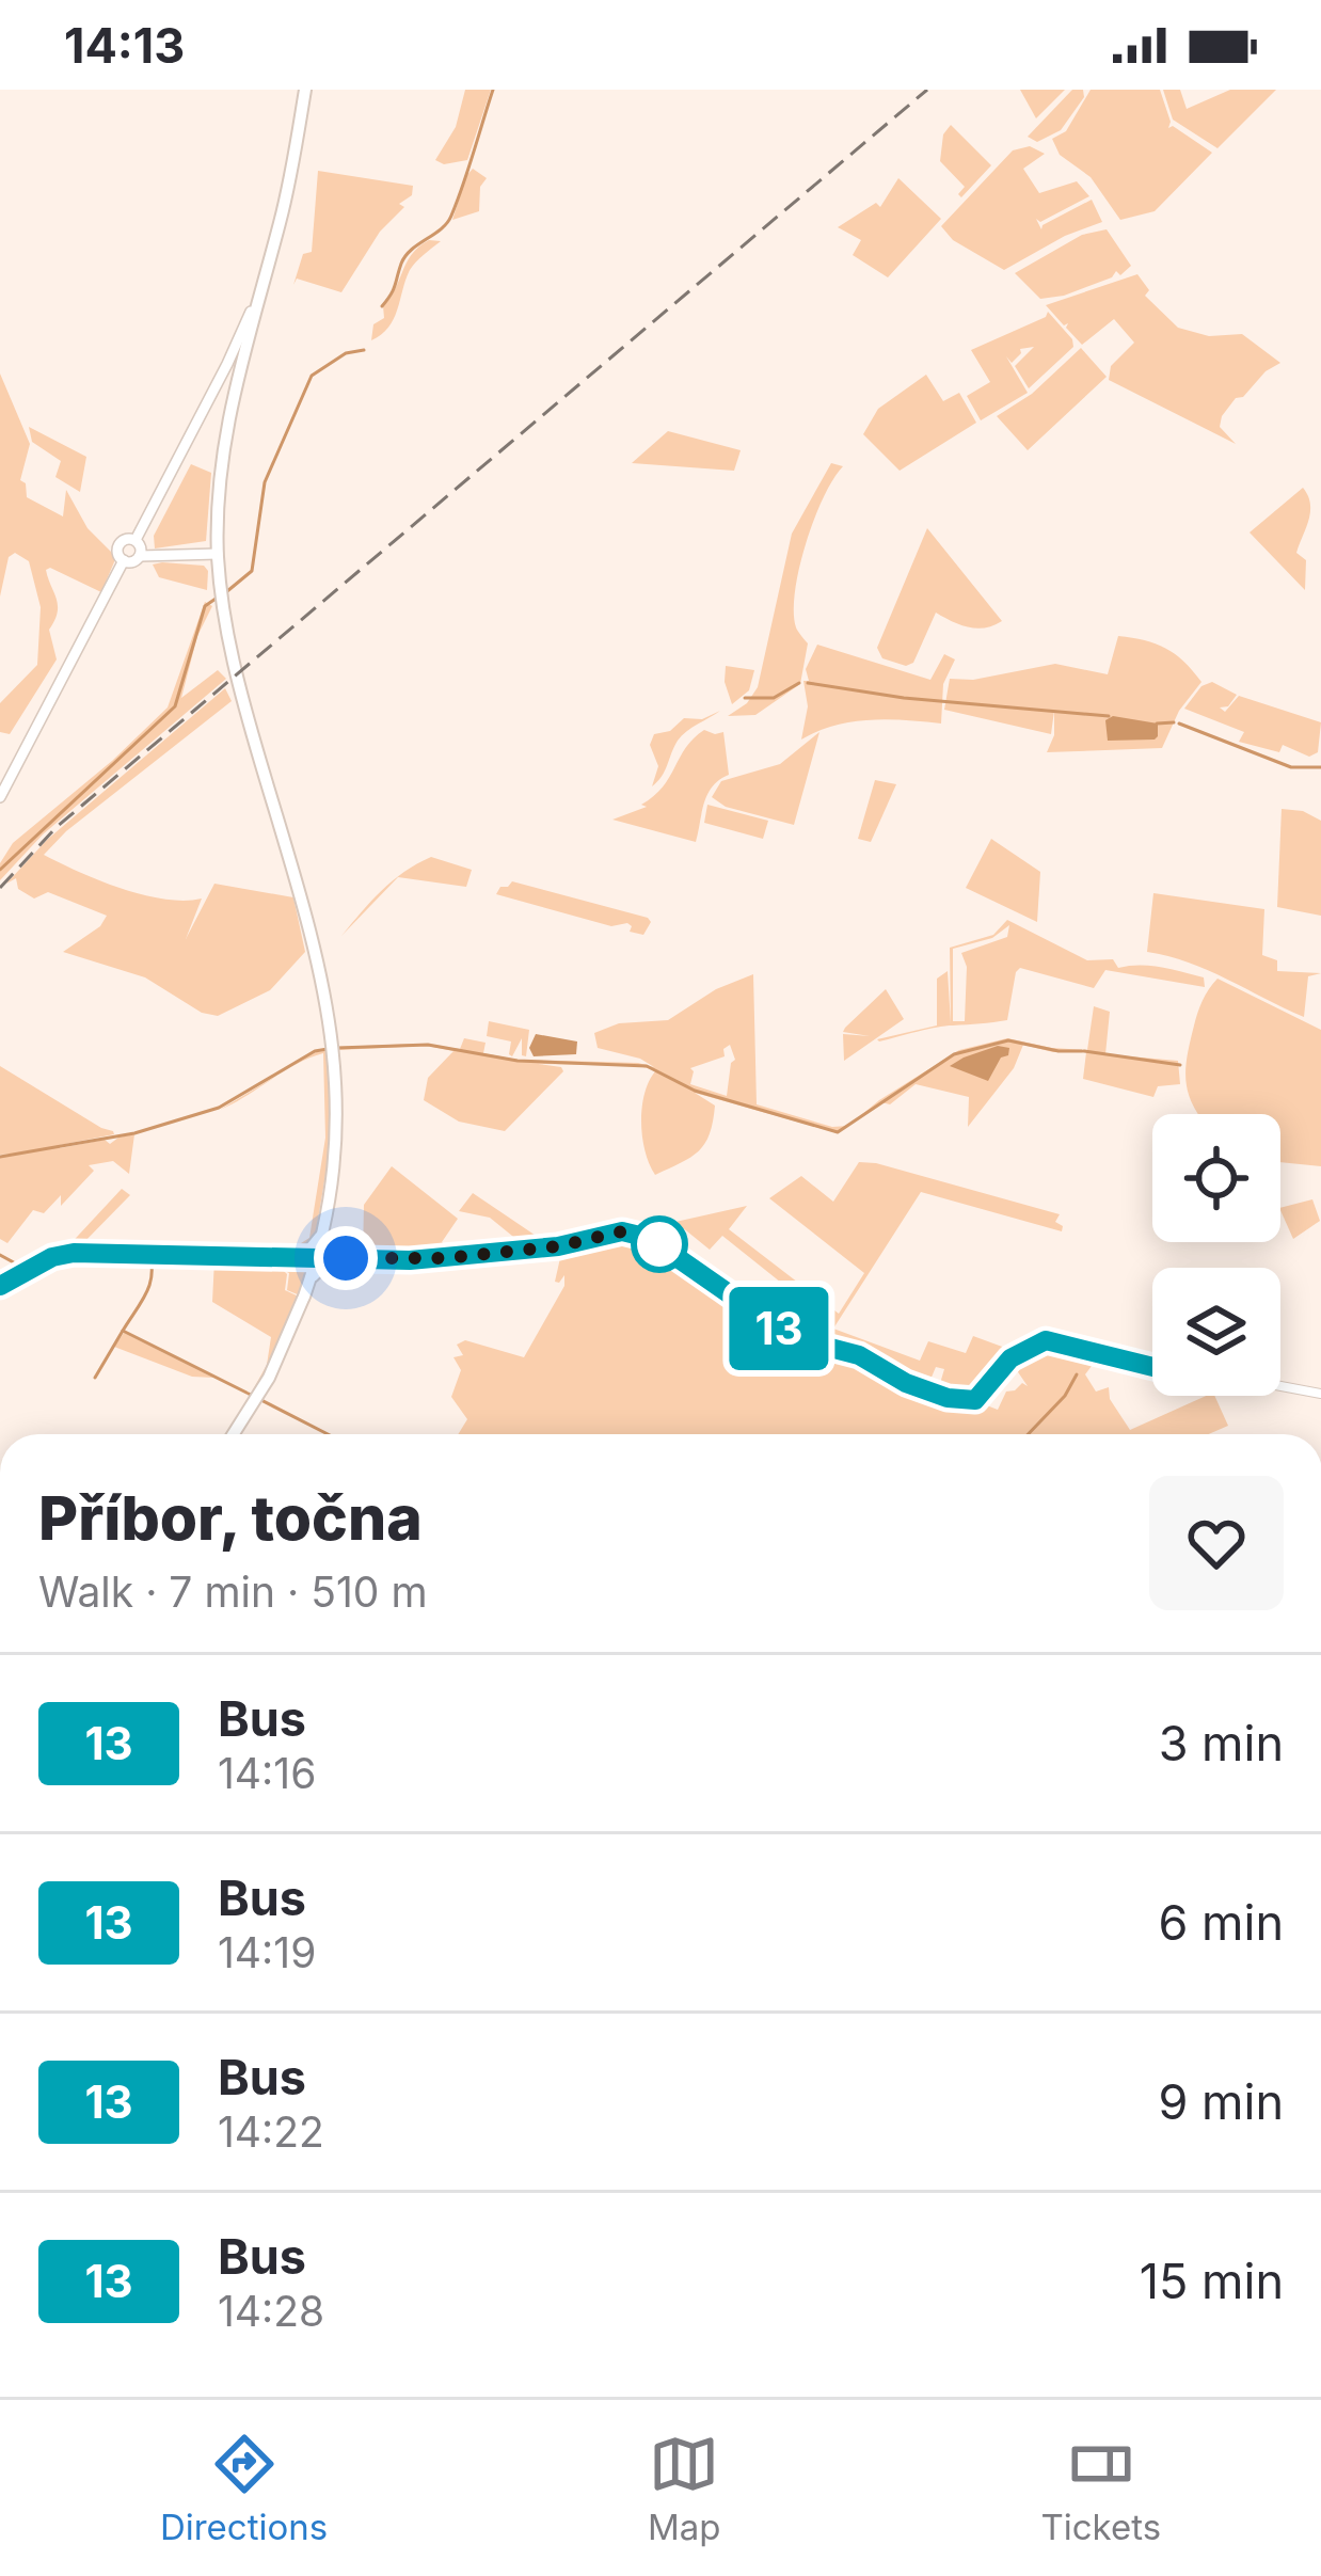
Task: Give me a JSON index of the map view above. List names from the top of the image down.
{
  "lines": ["bus line 13"],
  "page": {
    "status": "14:13",
    "on_map": "13",
    "heading": ["Příbor, točna", "Walk · 7 min · 510 m"],
    "list": [
      {
        "mark": "13",
        "name": "Bus",
        "note": "14:16",
        "value": "3 min"
      },
      {
        "mark": "13",
        "name": "Bus",
        "note": "14:19",
        "value": "6 min"
      },
      {
        "mark": "13",
        "name": "Bus",
        "note": "14:22",
        "value": "9 min"
      },
      {
        "mark": "13",
        "name": "Bus",
        "note": "14:28",
        "value": "15 min"
      }
    ],
    "tabs": ["Directions", "Map", "Tickets"]
  }
}
